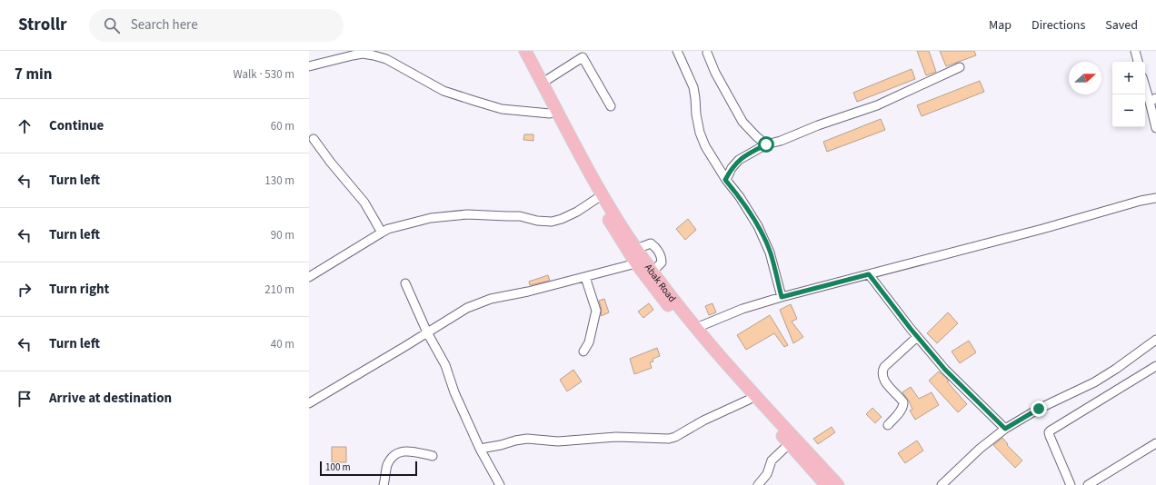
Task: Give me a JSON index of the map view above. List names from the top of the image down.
{
  "streets": {
    "highway": ["Abak Road"]
  },
  "scale_bar": "100 m",
  "north": "right",
  "page": {
    "header": "Strollr",
    "search": "Search here",
    "nav": ["Map", "Directions", "Saved"],
    "heading": ["7 min", "Walk · 530 m"],
    "map_buttons": ["+", "−"],
    "list": [
      ["Continue", "60 m"],
      ["Turn left", "130 m"],
      ["Turn left", "90 m"],
      ["Turn right", "210 m"],
      ["Turn left", "40 m"],
      "Arrive at destination"
    ],
    "scale": "100 m"
  }
}
